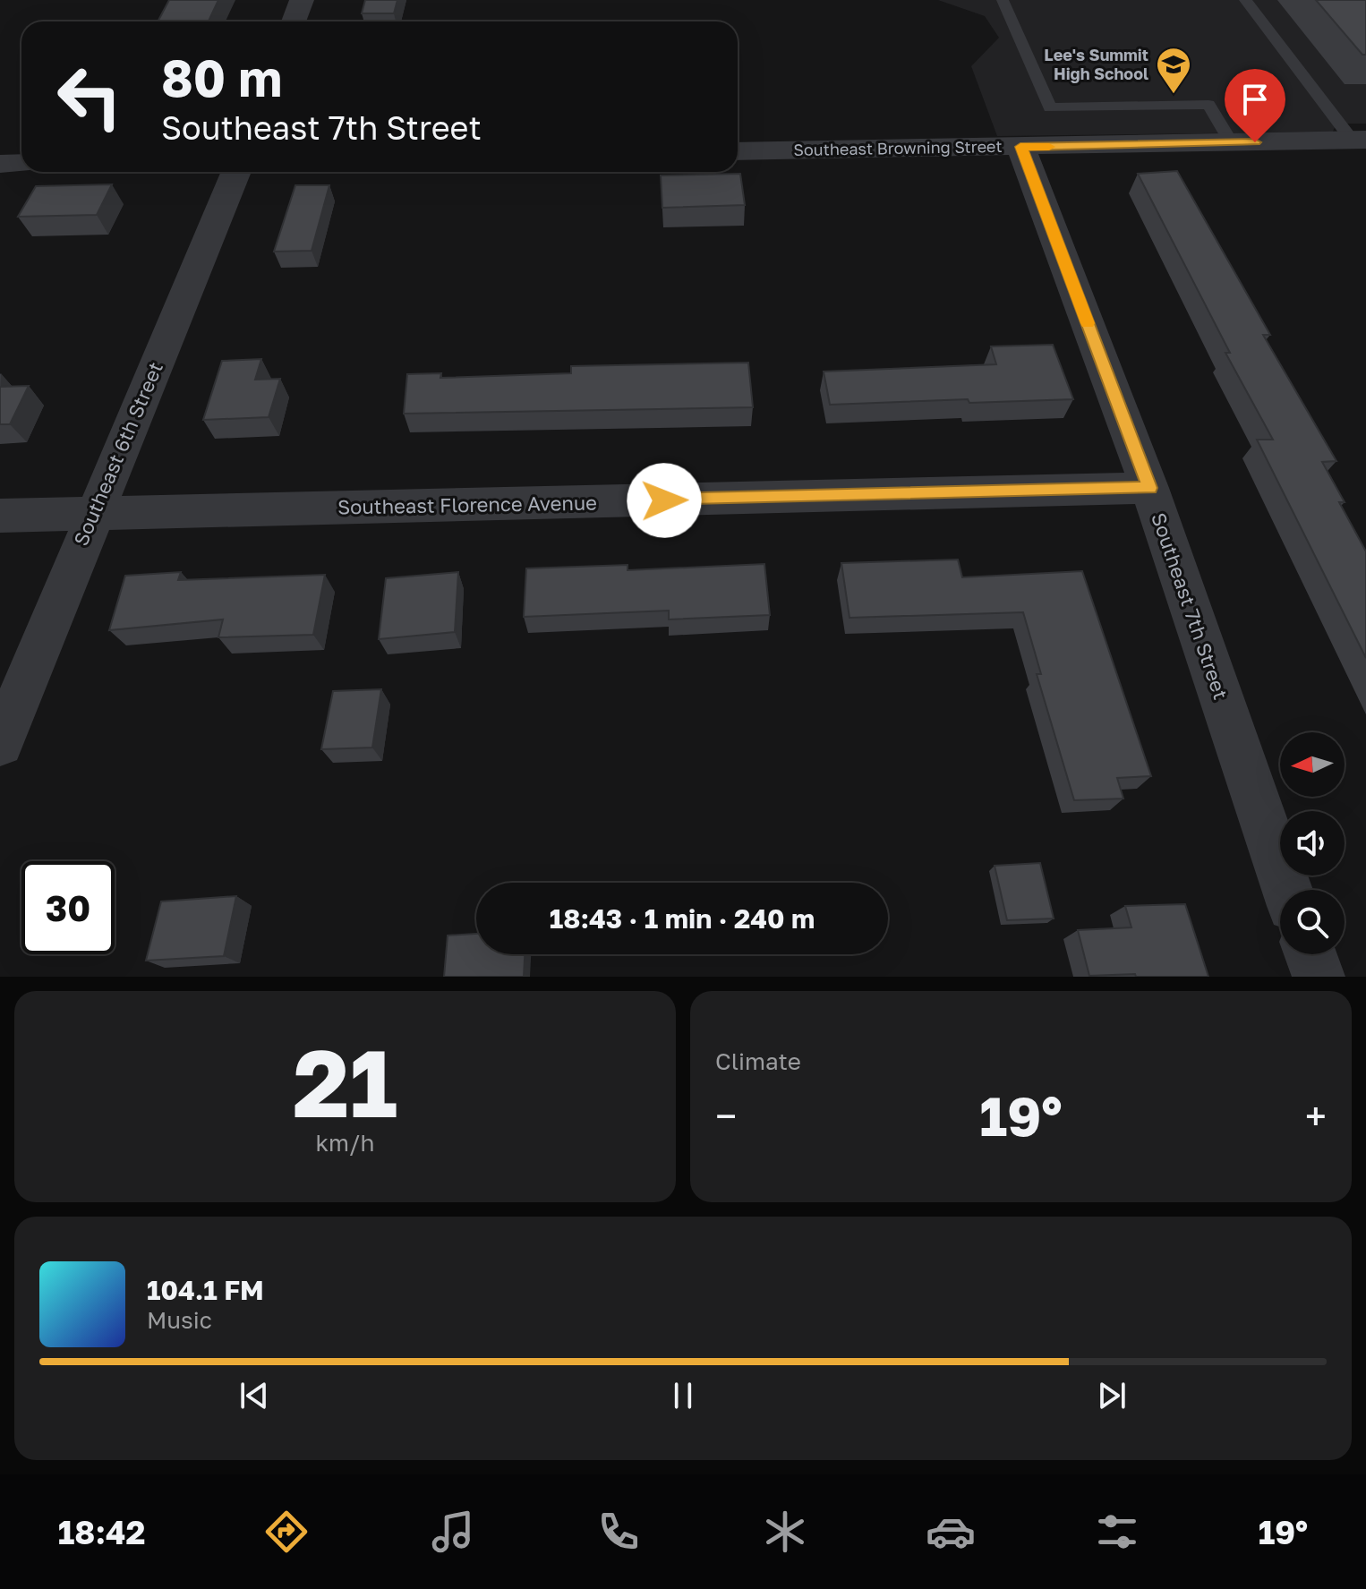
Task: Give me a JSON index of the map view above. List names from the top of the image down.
{
  "streets": {
    "street": [
      "Southeast Browning Street",
      "Southeast 6th Street",
      "Southeast Florence Avenue",
      "Southeast 7th Street"
    ]
  },
  "crossings": [
    ["Southeast Browning Street", "Southeast 7th Street"],
    ["Southeast 6th Street", "Southeast Florence Avenue"],
    ["Southeast Florence Avenue", "Southeast 7th Street"]
  ],
  "places": {
    "school or university": ["Lee's Summit High School"]
  },
  "north": "left",
  "page": {
    "turn": ["80 m", "Southeast 7th Street"],
    "limit": "30",
    "trip": "18:43 · 1 min · 240 m",
    "tile": [
      ["21", "km/h"],
      "Climate"
    ],
    "heat": ["−", "19°", "+"],
    "song": ["104.1 FM", "Music"],
    "tabs": ["18:42", "19°"]
  }
}
